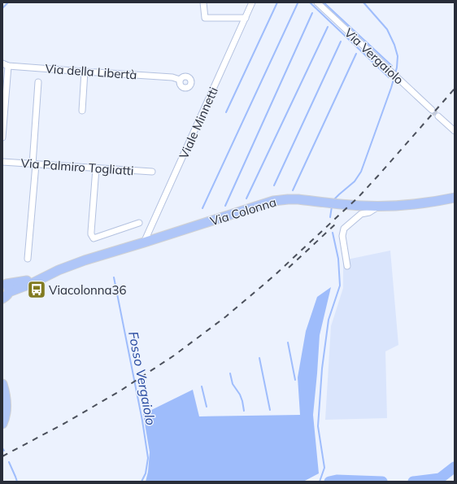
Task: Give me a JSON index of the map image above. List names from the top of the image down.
{
  "streets": {
    "main road": ["Via Colonna"],
    "street": [
      "Via Vergaiolo",
      "Via della Libertà",
      "Viale Minnetti",
      "Via Palmiro Togliatti"
    ]
  },
  "crossings": [
    ["Viale Minnetti", "Via Colonna"]
  ],
  "water": ["Fosso Vergaiolo"],
  "places": {
    "bus stop": ["Viacolonna36"]
  }
}
